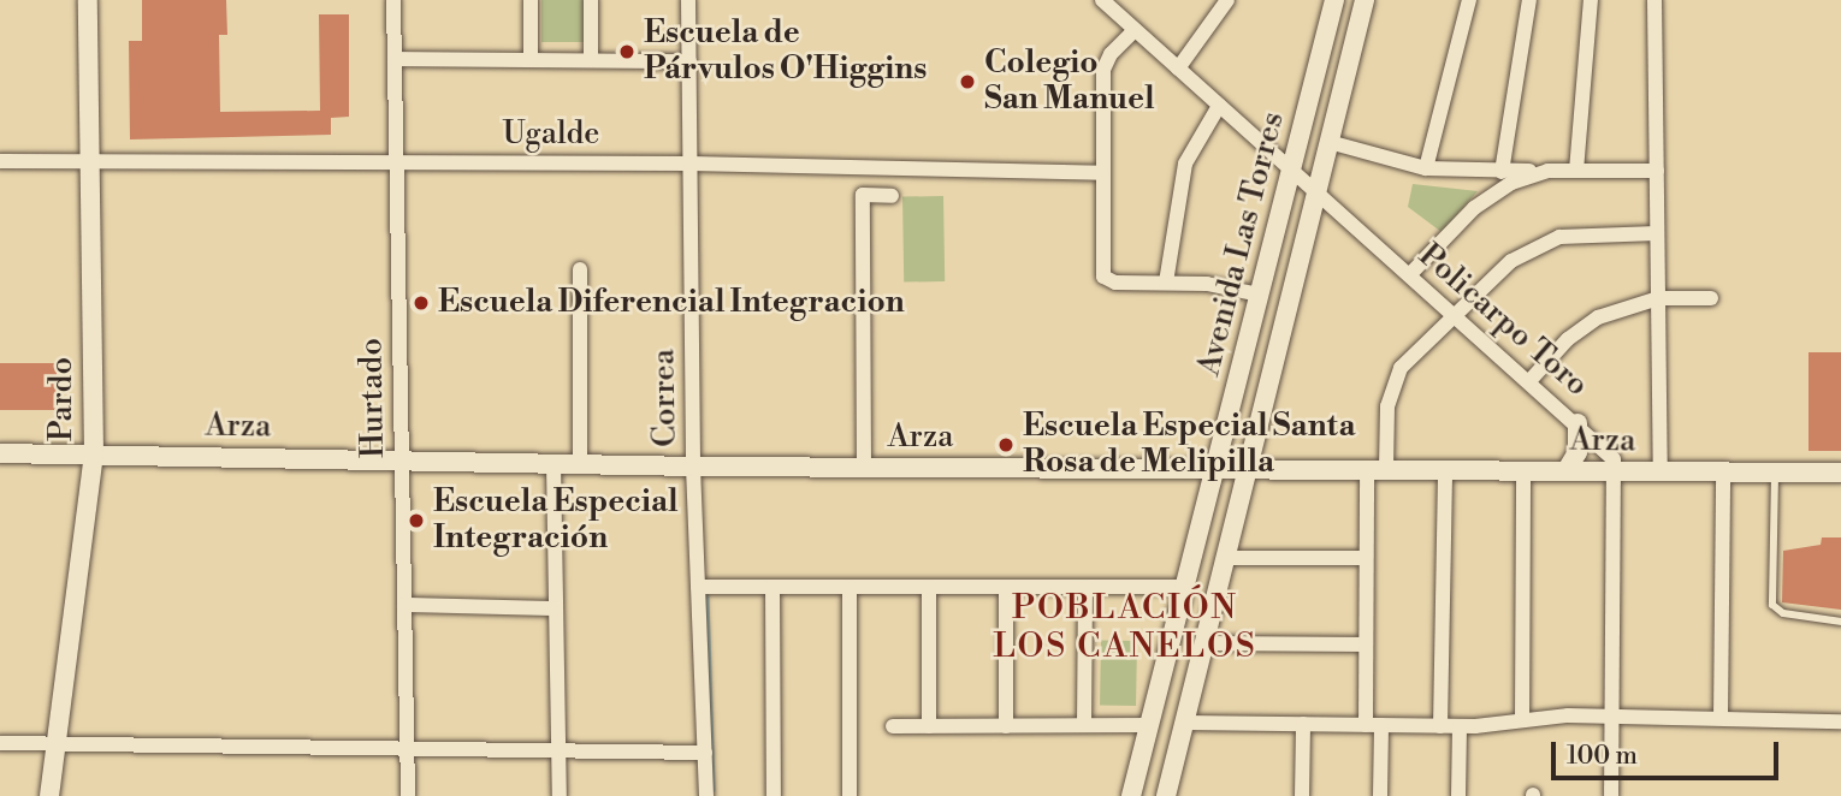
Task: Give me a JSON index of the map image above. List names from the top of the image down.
{
  "streets": {
    "street": [
      "Ugalde",
      "Avenida Las Torres",
      "Policarpo Toro",
      "Hurtado",
      "Correa",
      "Pardo",
      "Arza"
    ]
  },
  "crossings": [
    ["Ugalde", "Hurtado"],
    ["Ugalde", "Correa"],
    ["Ugalde", "Pardo"],
    ["Avenida Las Torres", "Policarpo Toro"],
    ["Avenida Las Torres", "Arza"],
    ["Policarpo Toro", "Arza"],
    ["Hurtado", "Arza"],
    ["Correa", "Arza"],
    ["Pardo", "Arza"]
  ],
  "districts": ["POBLACIÓN LOS CANELOS"],
  "places": [
    "Escuela de Párvulos O'Higgins",
    "Colegio San Manuel",
    "Escuela Diferencial Integracion",
    "Escuela Especial Santa Rosa de Melipilla",
    "Escuela Especial Integración"
  ],
  "scale_bar": "100 m"
}
